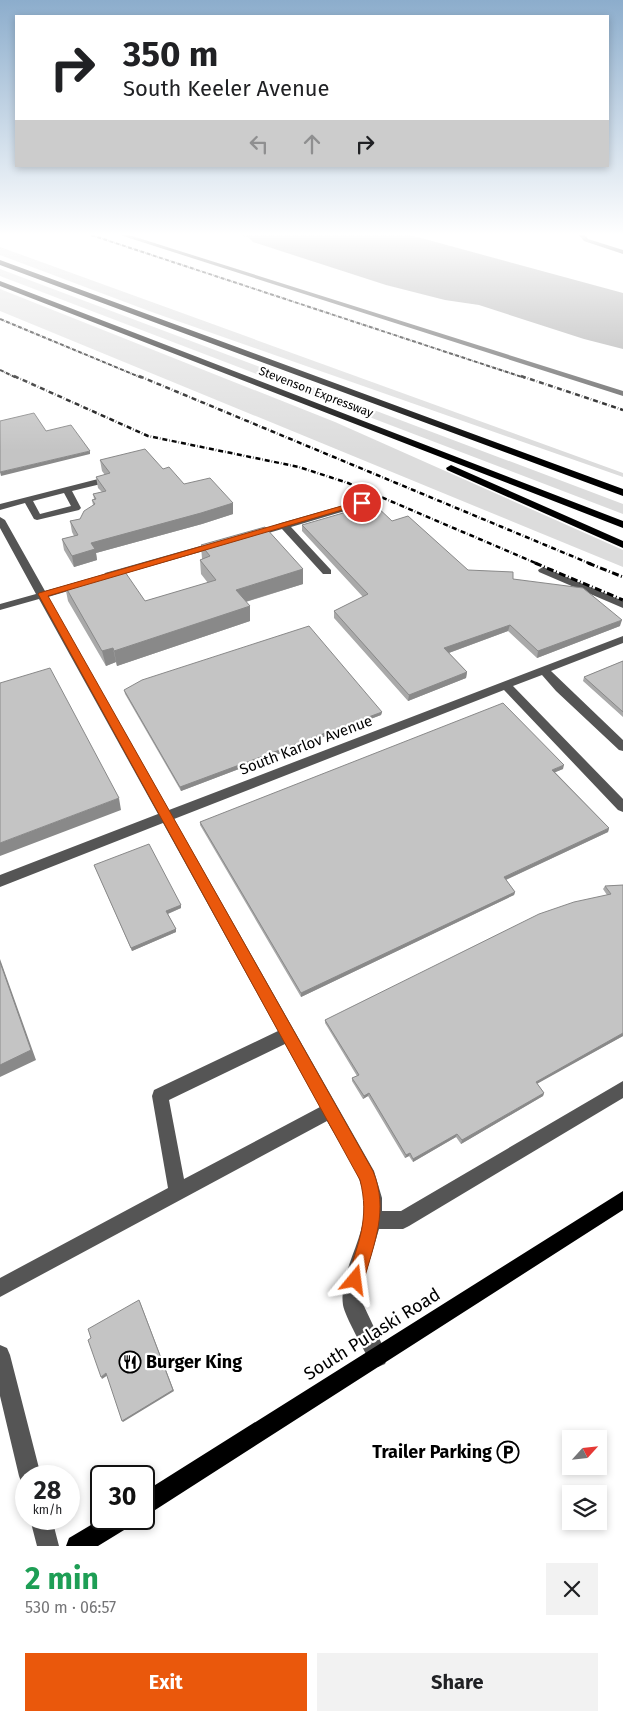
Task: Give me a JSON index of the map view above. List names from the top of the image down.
{
  "streets": {
    "highway": ["Stevenson Expressway"],
    "main road": ["South Pulaski Road"],
    "street": ["South Karlov Avenue"]
  },
  "places": {
    "restaurant": ["Burger King"],
    "parking": ["Trailer Parking"]
  },
  "north": "top right",
  "page": {
    "turn": ["350 m", "South Keeler Avenue"],
    "speed": "28 km/h",
    "limit": "30",
    "heading": ["2 min", "530 m · 06:57"],
    "buttons": ["Exit", "Share"]
  }
}
